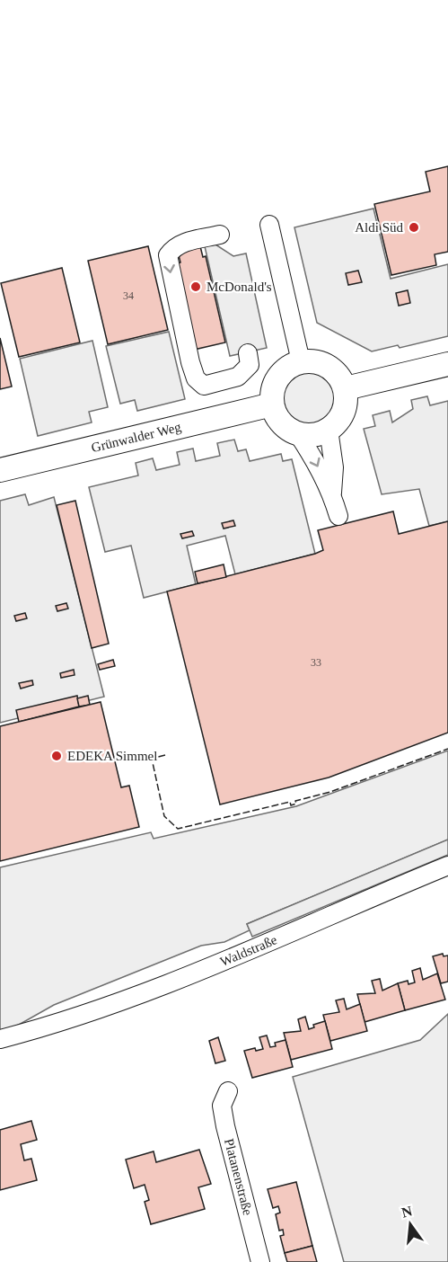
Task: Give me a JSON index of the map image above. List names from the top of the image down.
{
  "streets": {
    "main road": ["Grünwalder Weg"],
    "street": ["Waldstraße", "Platanenstraße"]
  },
  "places": ["Aldi Süd", "McDonald's", "EDEKA Simmel"],
  "house_numbers": ["34", "33"],
  "north": "top"
}
